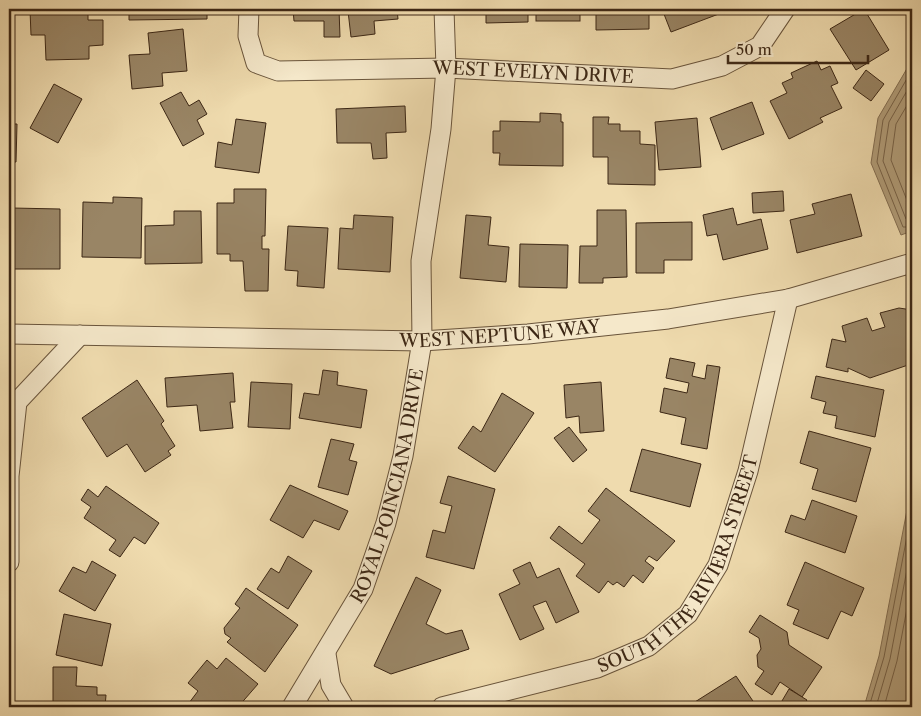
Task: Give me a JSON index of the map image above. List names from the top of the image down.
{
  "streets": {
    "street": [
      "WEST EVELYN DRIVE",
      "WEST NEPTUNE WAY",
      "ROYAL POINCIANA DRIVE",
      "SOUTH THE RIVIERA STREET"
    ]
  },
  "crossings": [
    ["WEST EVELYN DRIVE", "ROYAL POINCIANA DRIVE"],
    ["WEST NEPTUNE WAY", "ROYAL POINCIANA DRIVE"],
    ["WEST NEPTUNE WAY", "SOUTH THE RIVIERA STREET"]
  ],
  "scale_bar": "50 m"
}
